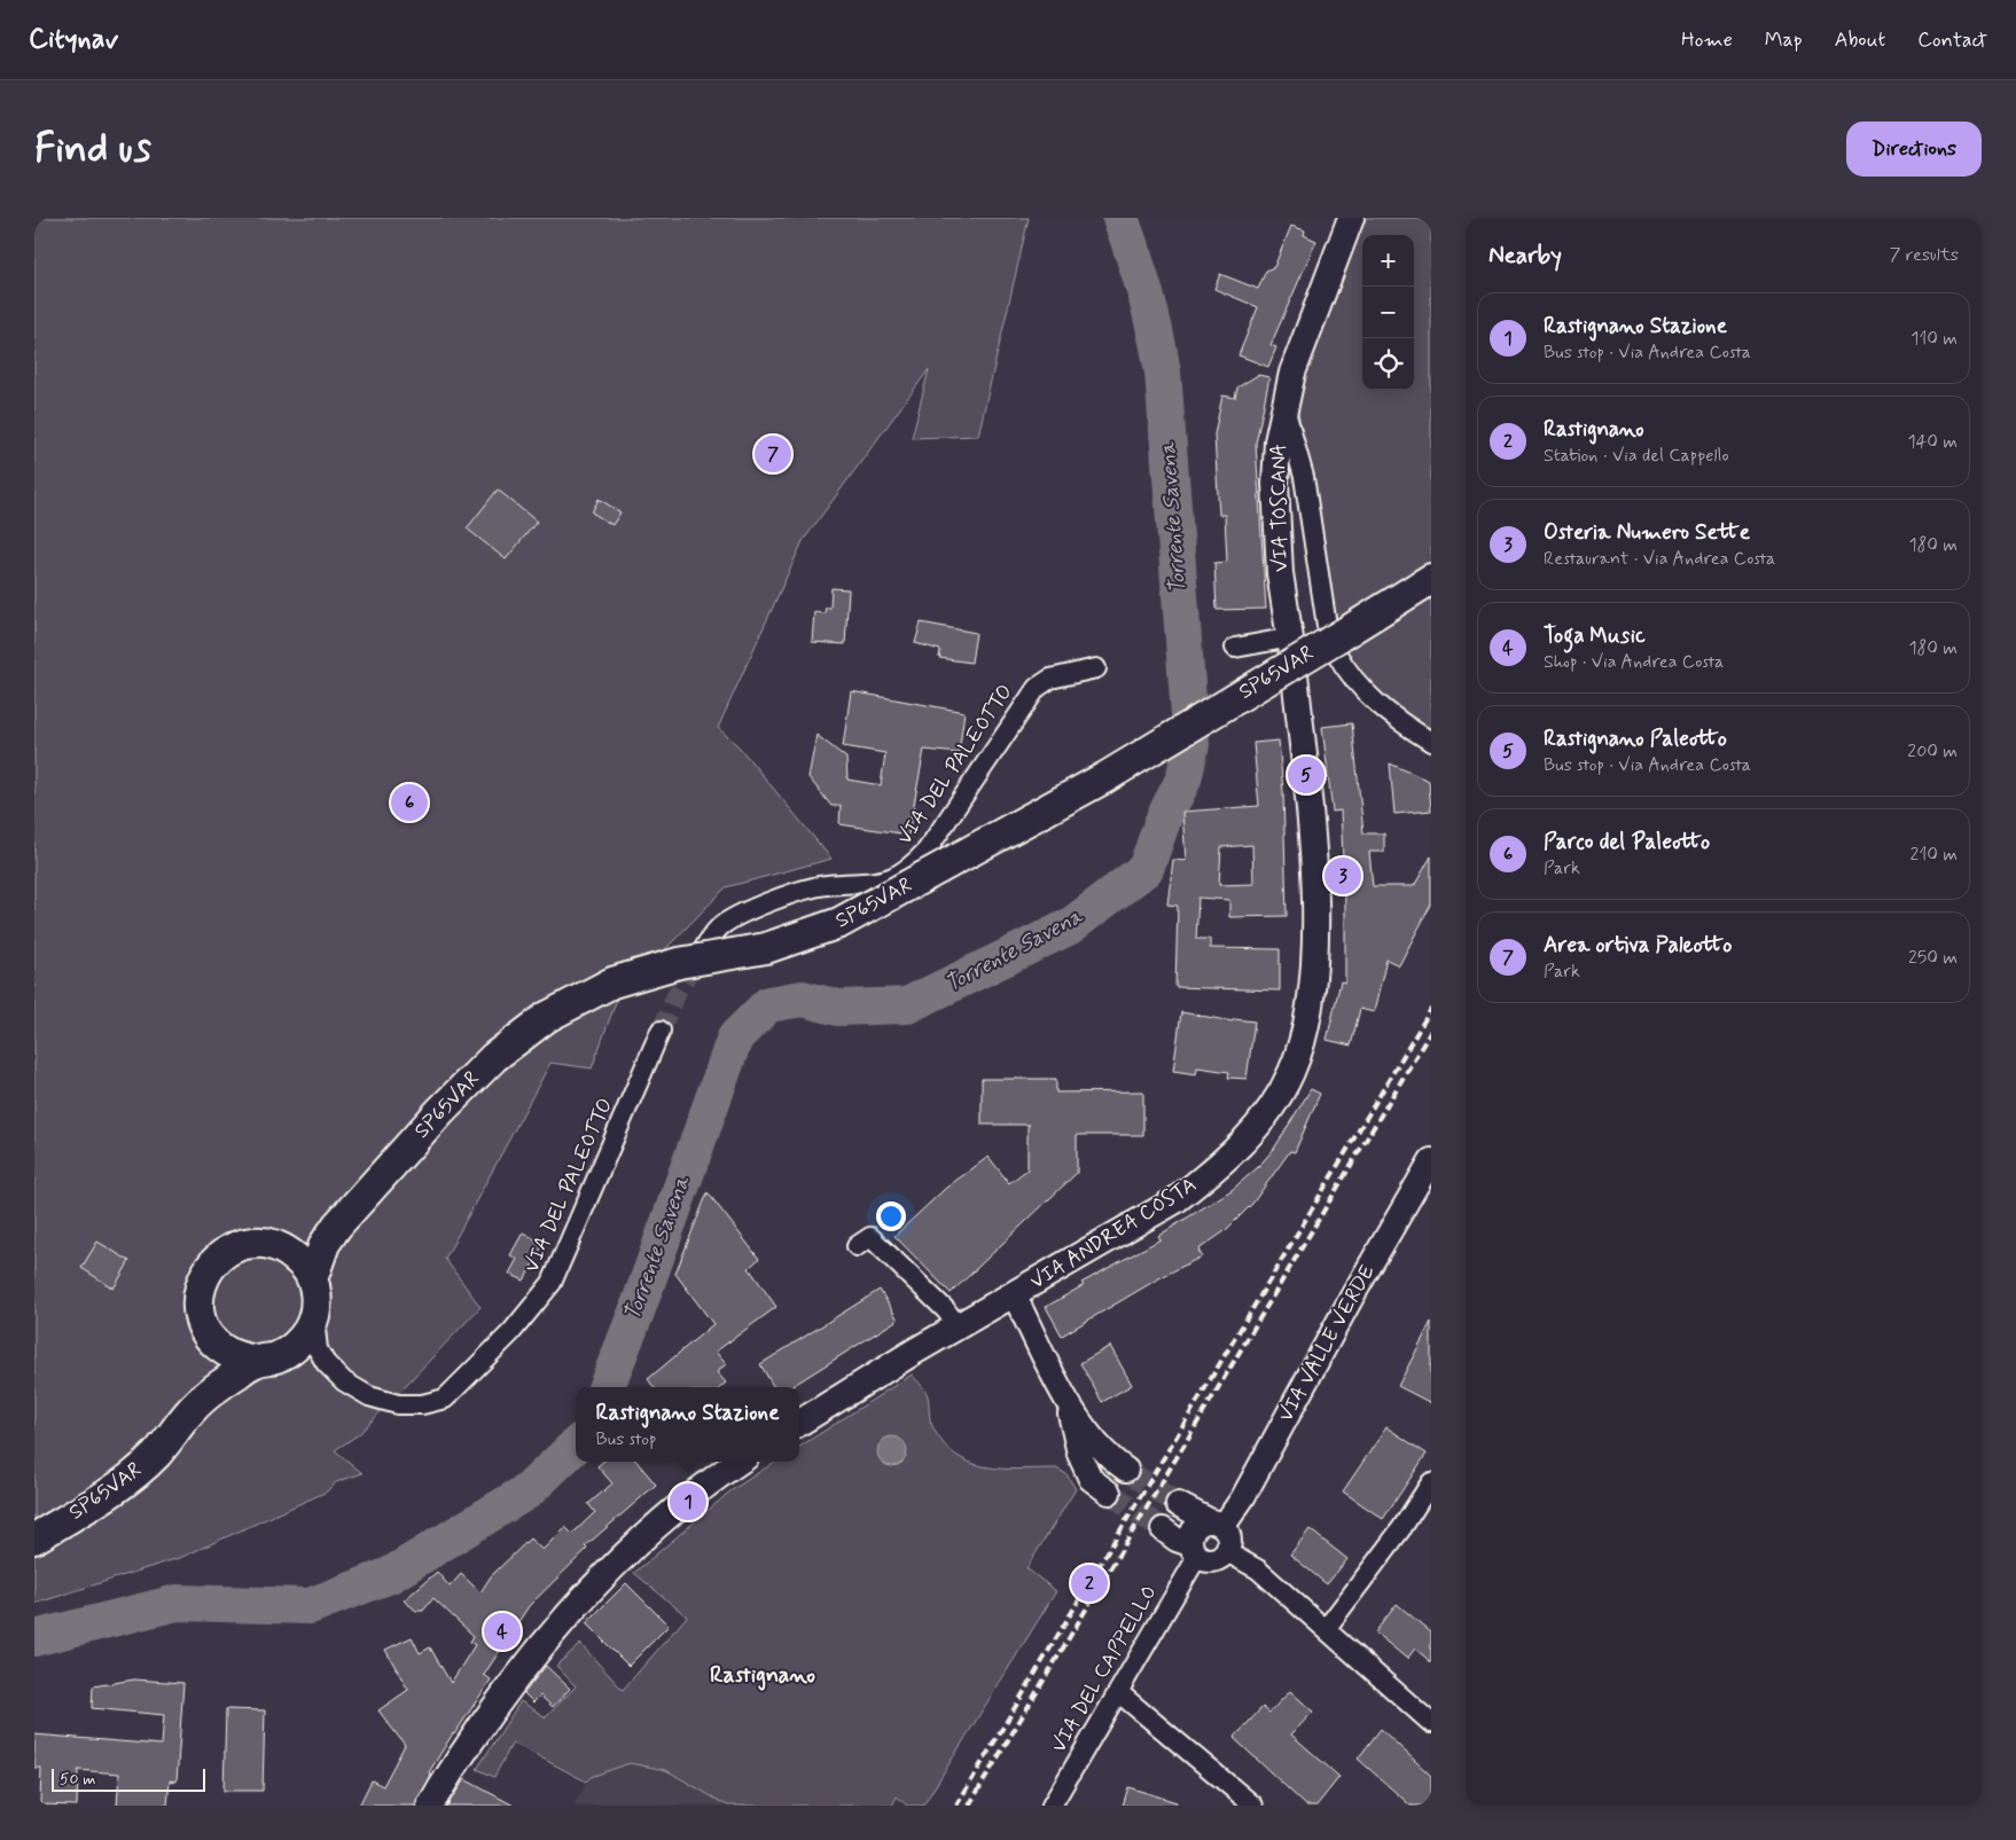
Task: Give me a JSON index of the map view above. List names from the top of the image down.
{
  "streets": {
    "main road": ["VIA TOSCANA", "SP65VAR", "VIA ANDREA COSTA"],
    "street": ["VIA DEL PALEOTTO", "VIA VALLE VERDE", "VIA DEL CAPPELLO"]
  },
  "crossings": [
    ["VIA TOSCANA", "VIA ANDREA COSTA"],
    ["VIA VALLE VERDE", "VIA DEL CAPPELLO"]
  ],
  "districts": ["Rastignano"],
  "water": ["Torrente Savena"],
  "scale_bar": "50 m",
  "page": {
    "header": "Citynav",
    "nav": [
      "Home",
      "Map",
      "About",
      "Contact"
    ],
    "buttons": "Directions",
    "title": "Find us",
    "heading": ["Nearby", "7 results"],
    "map_buttons": ["+", "−"],
    "list": [
      {
        "mark": "1",
        "name": "Rastignano Stazione",
        "note": "Bus stop · Via Andrea Costa",
        "value": "110 m"
      },
      {
        "mark": "2",
        "name": "Rastignano",
        "note": "Station · Via del Cappello",
        "value": "140 m"
      },
      {
        "mark": "3",
        "name": "Osteria Numero Sette",
        "note": "Restaurant · Via Andrea Costa",
        "value": "180 m"
      },
      {
        "mark": "4",
        "name": "Toga Music",
        "note": "Shop · Via Andrea Costa",
        "value": "180 m"
      },
      {
        "mark": "5",
        "name": "Rastignano Paleotto",
        "note": "Bus stop · Via Andrea Costa",
        "value": "200 m"
      },
      {
        "mark": "6",
        "name": "Parco del Paleotto",
        "note": "Park",
        "value": "210 m"
      },
      {
        "mark": "7",
        "name": "Area ortiva Paleotto",
        "note": "Park",
        "value": "250 m"
      }
    ],
    "pins": [
      "7",
      "5",
      "6",
      "3",
      "1",
      "2",
      "4"
    ],
    "popup": ["Rastignano Stazione", "Bus stop"],
    "scale": "50 m"
  }
}
